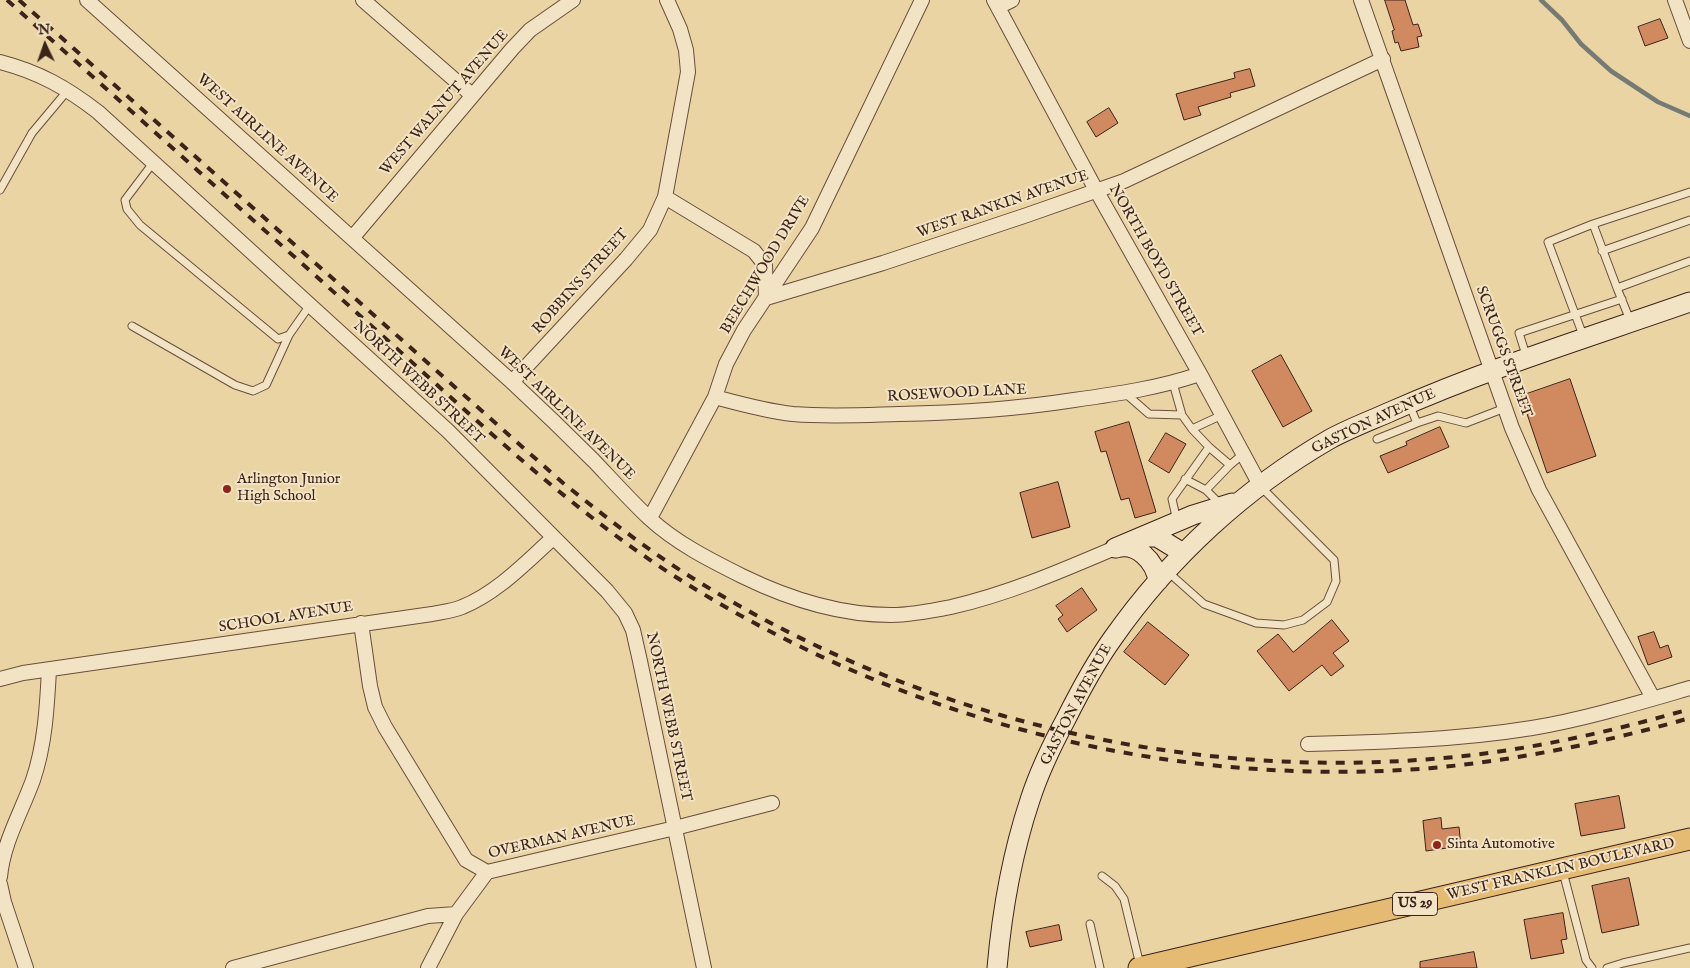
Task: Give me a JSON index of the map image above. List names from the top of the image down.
{
  "streets": {
    "main road": ["GASTON AVENUE", "WEST FRANKLIN BOULEVARD", "US 29"],
    "street": [
      "WEST WALNUT AVENUE",
      "WEST AIRLINE AVENUE",
      "WEST RANKIN AVENUE",
      "NORTH BOYD STREET",
      "BEECHWOOD DRIVE",
      "ROBBINS STREET",
      "SCRUGGS STREET",
      "NORTH WEBB STREET",
      "ROSEWOOD LANE",
      "SCHOOL AVENUE",
      "OVERMAN AVENUE"
    ]
  },
  "crossings": [
    ["WEST WALNUT AVENUE", "WEST AIRLINE AVENUE"],
    ["WEST AIRLINE AVENUE", "BEECHWOOD DRIVE"],
    ["WEST AIRLINE AVENUE", "ROBBINS STREET"],
    ["WEST RANKIN AVENUE", "NORTH BOYD STREET"],
    ["WEST RANKIN AVENUE", "BEECHWOOD DRIVE"],
    ["WEST RANKIN AVENUE", "SCRUGGS STREET"],
    ["NORTH BOYD STREET", "ROSEWOOD LANE"],
    ["NORTH BOYD STREET", "GASTON AVENUE"],
    ["BEECHWOOD DRIVE", "ROSEWOOD LANE"],
    ["SCRUGGS STREET", "GASTON AVENUE"],
    ["NORTH WEBB STREET", "SCHOOL AVENUE"],
    ["NORTH WEBB STREET", "OVERMAN AVENUE"]
  ],
  "places": ["Arlington Junior High School", "Sinta Automotive"],
  "north": "top"
}
